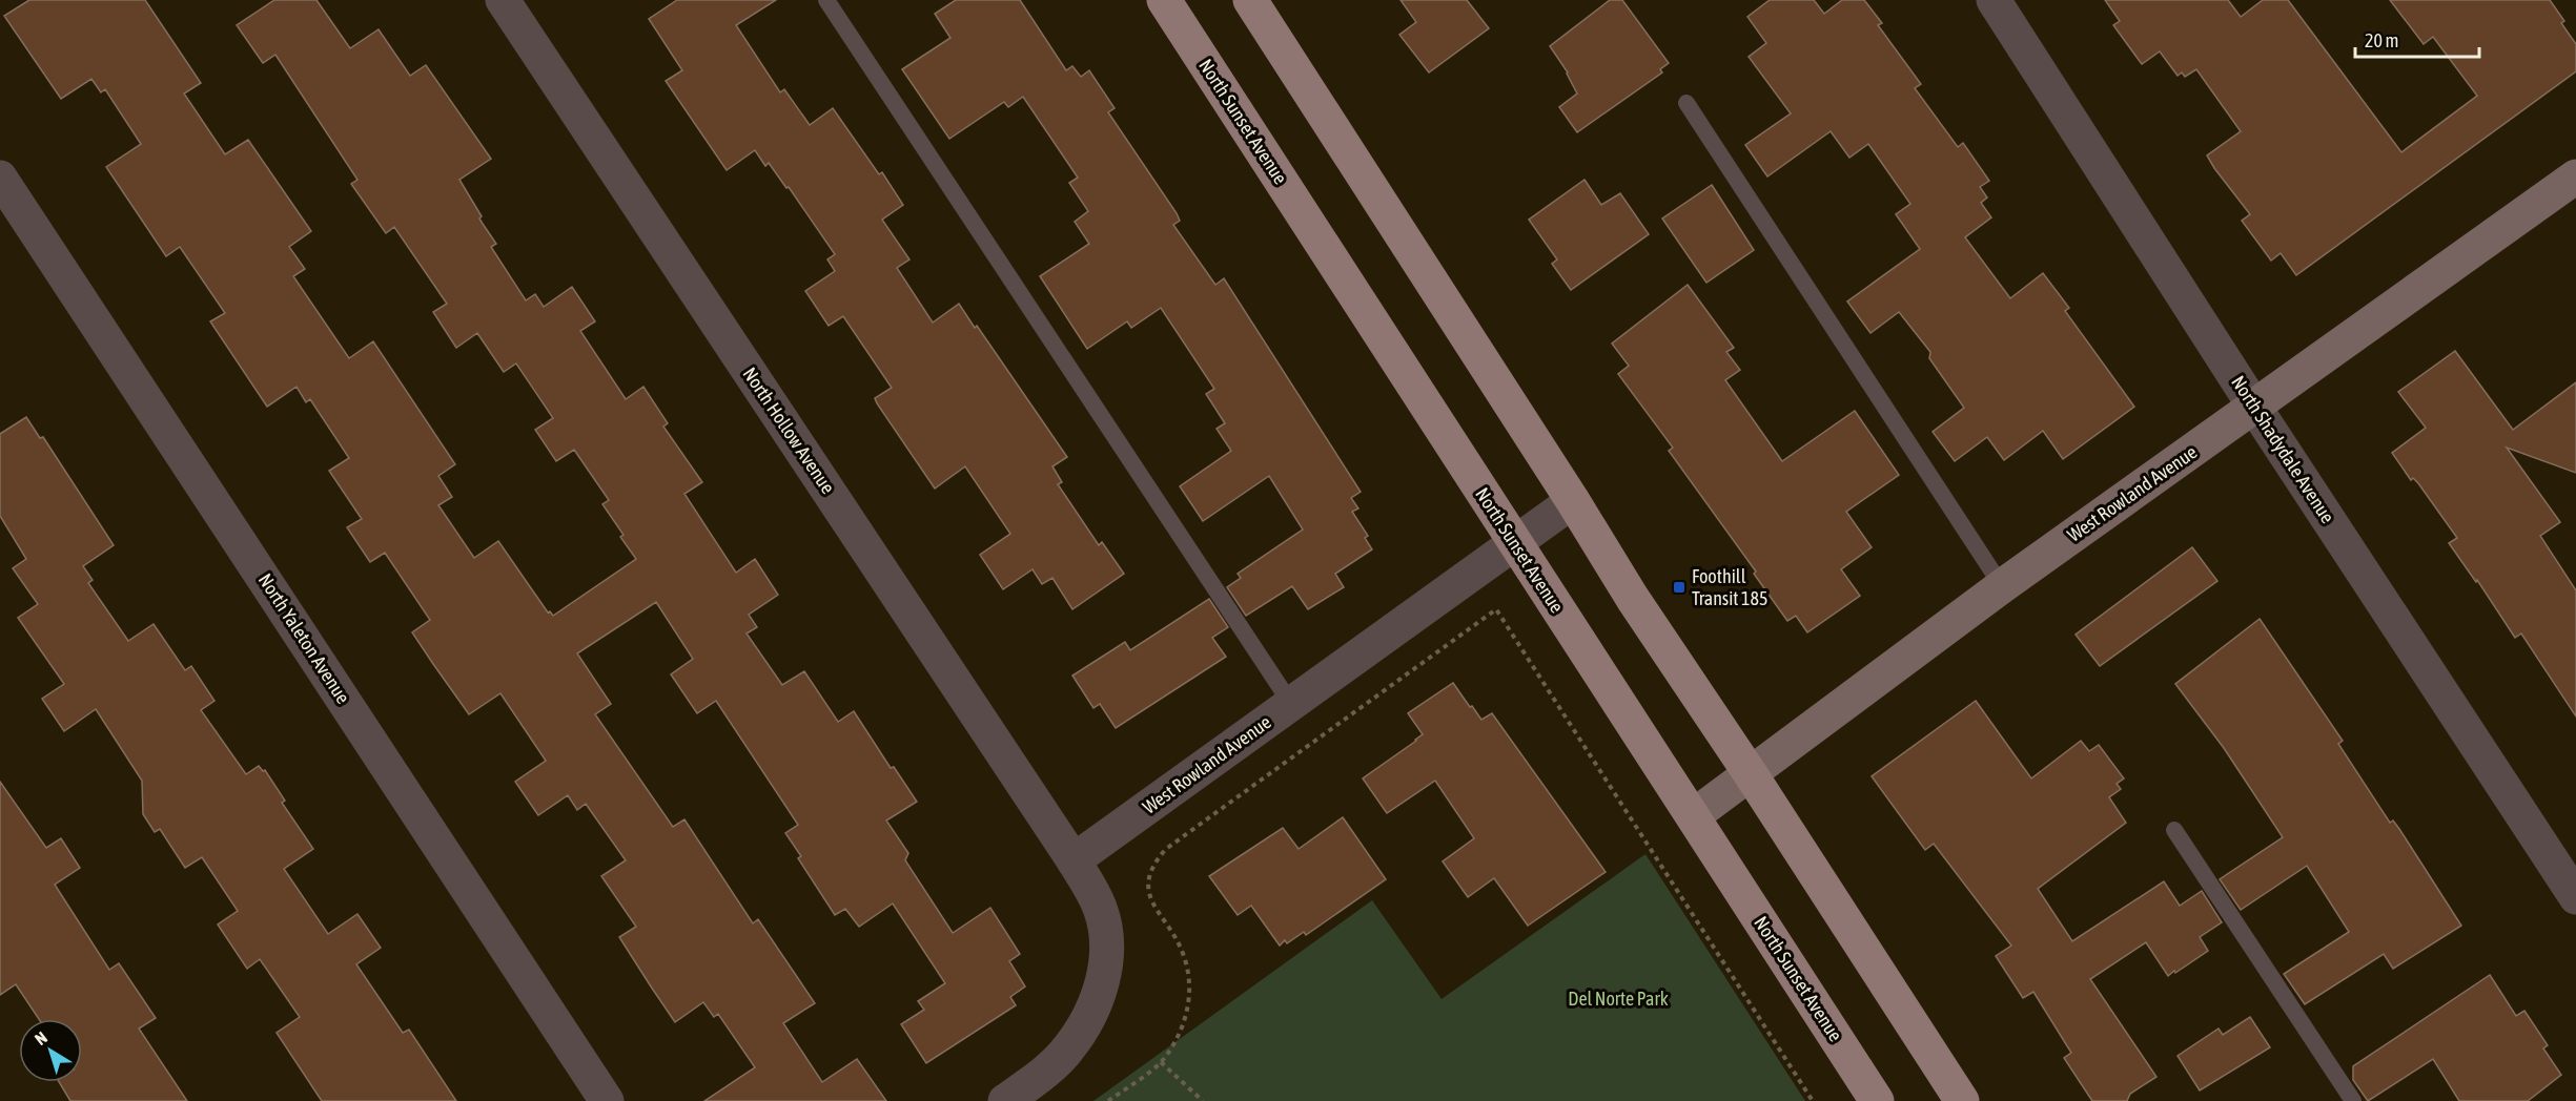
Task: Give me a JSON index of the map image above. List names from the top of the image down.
{
  "streets": {
    "main road": ["North Sunset Avenue"],
    "street": [
      "North Hollow Avenue",
      "North Shadydale Avenue",
      "West Rowland Avenue",
      "North Yaleton Avenue"
    ]
  },
  "crossings": [
    ["North Sunset Avenue", "West Rowland Avenue"],
    ["North Hollow Avenue", "West Rowland Avenue"],
    ["North Shadydale Avenue", "West Rowland Avenue"]
  ],
  "parks": ["Del Norte Park"],
  "places": {
    "transit": ["Foothill Transit 185"]
  },
  "scale_bar": "20 m",
  "north": "top left"
}
